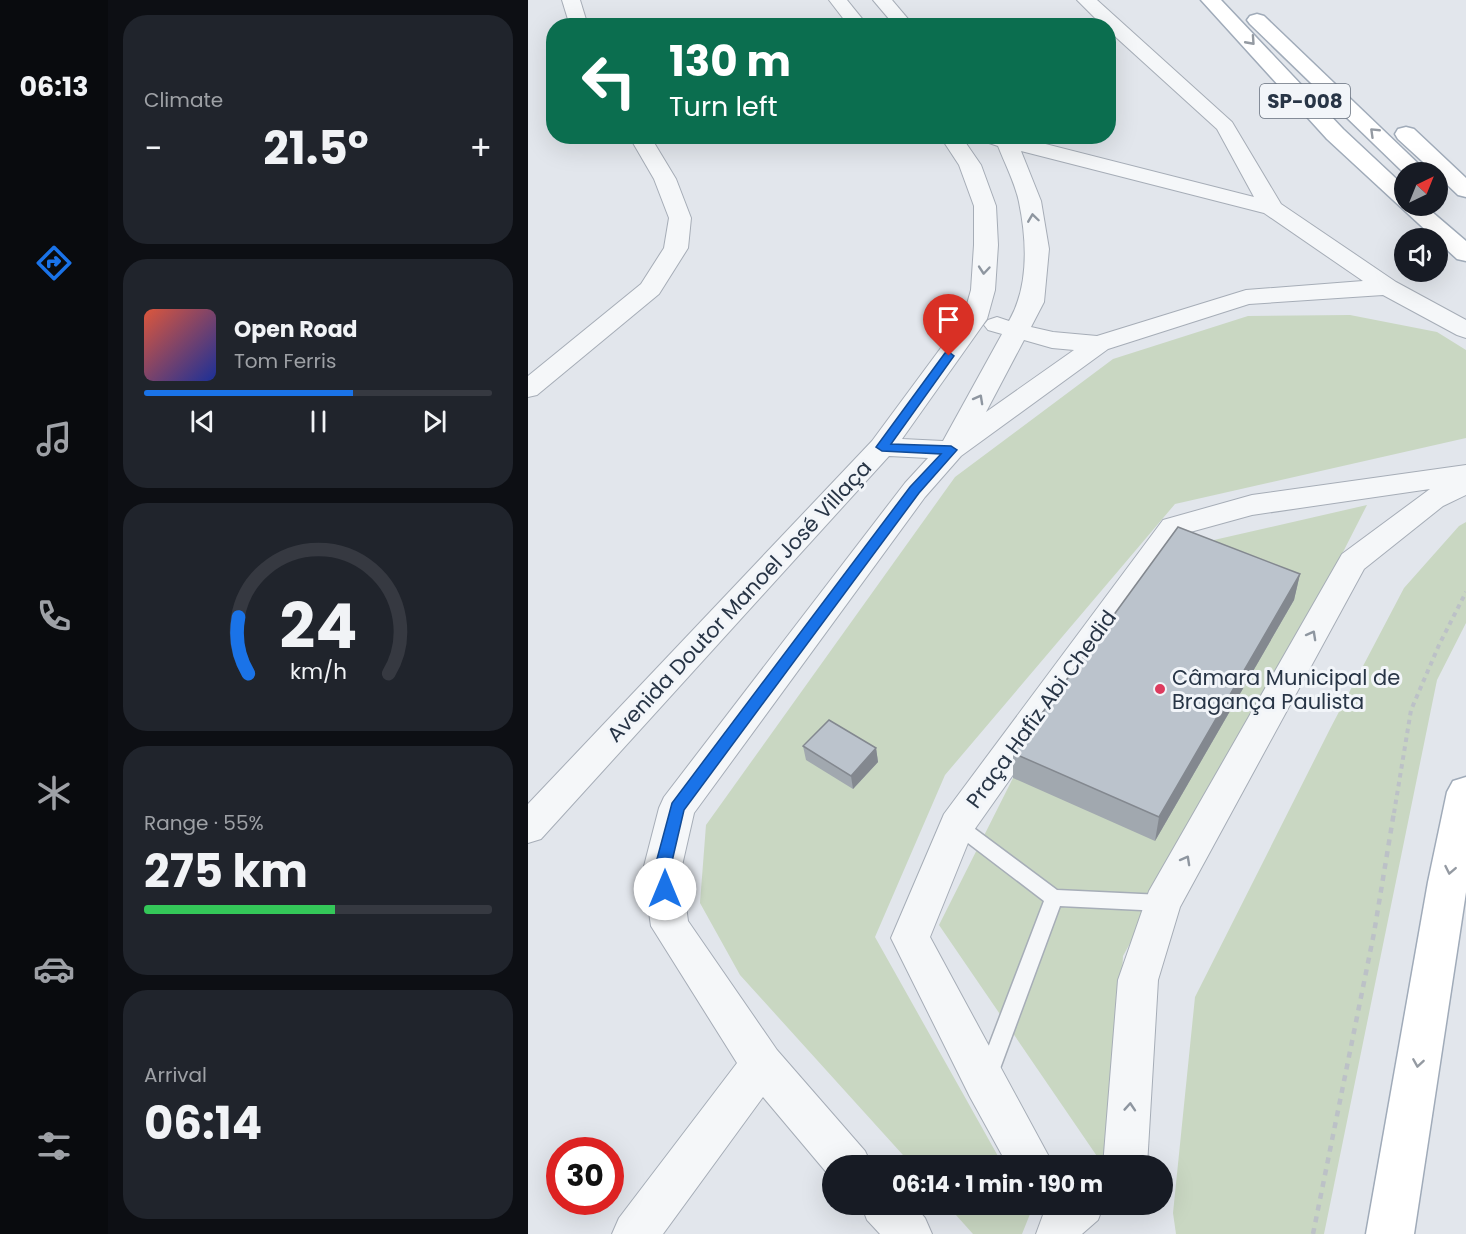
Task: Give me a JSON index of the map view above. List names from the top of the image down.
{
  "streets": {
    "main road": ["SP-008"],
    "street": ["Avenida Doutor Manoel José Villaça", "Praça Hafiz Abi Chedid"]
  },
  "places": ["Câmara Municipal de Bragança Paulista"],
  "north": "top right",
  "page": {
    "tabs": "06:13",
    "tile": [
      "Climate",
      ["Range · 55%", "275 km"],
      ["Arrival", "06:14"]
    ],
    "turn": ["130 m", "Turn left"],
    "heat": ["−", "21.5°", "+"],
    "song": ["Open Road", "Tom Ferris"],
    "limit": "30",
    "trip": "06:14 · 1 min · 190 m",
    "gauge": ["24", "km/h"]
  }
}
